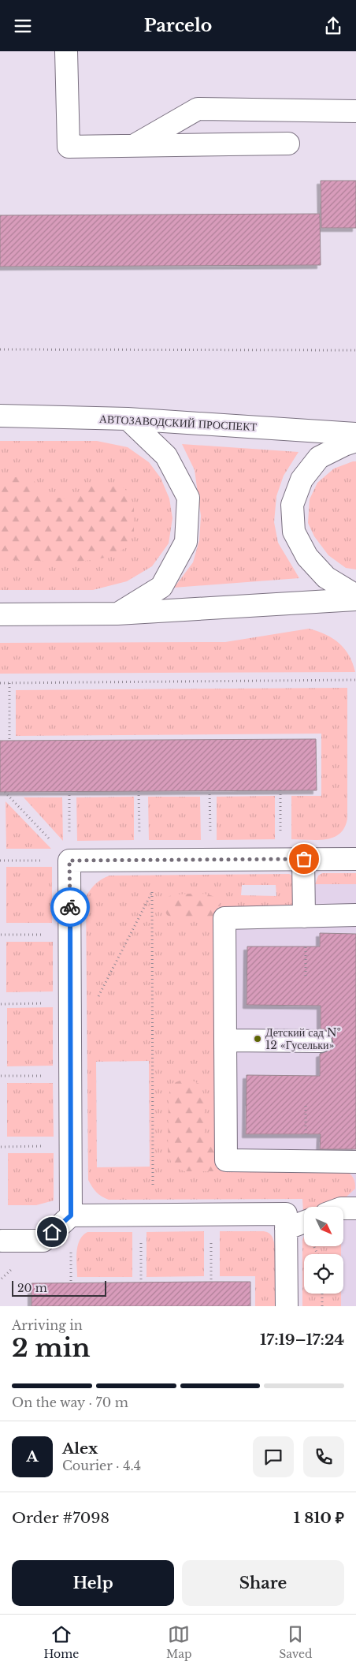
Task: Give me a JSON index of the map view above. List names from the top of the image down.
{
  "streets": {
    "street": ["АВТОЗАВОДСКИЙ ПРОСПЕКТ"]
  },
  "places": ["Детский сад № 12 «Гусельки»"],
  "scale_bar": "20 m",
  "north": "bottom right",
  "page": {
    "header": "Parcelo",
    "scale": "20 m",
    "heading": ["2 min", "Arriving in", "17:19–17:24"],
    "panel": [
      "Alex",
      "Courier · 4.4",
      "Order #7098",
      "1 810 ₽"
    ],
    "bar": "On the way · 70 m",
    "round": "A",
    "buttons": ["Help", "Share"],
    "tabs": ["Home", "Map", "Saved"]
  }
}
